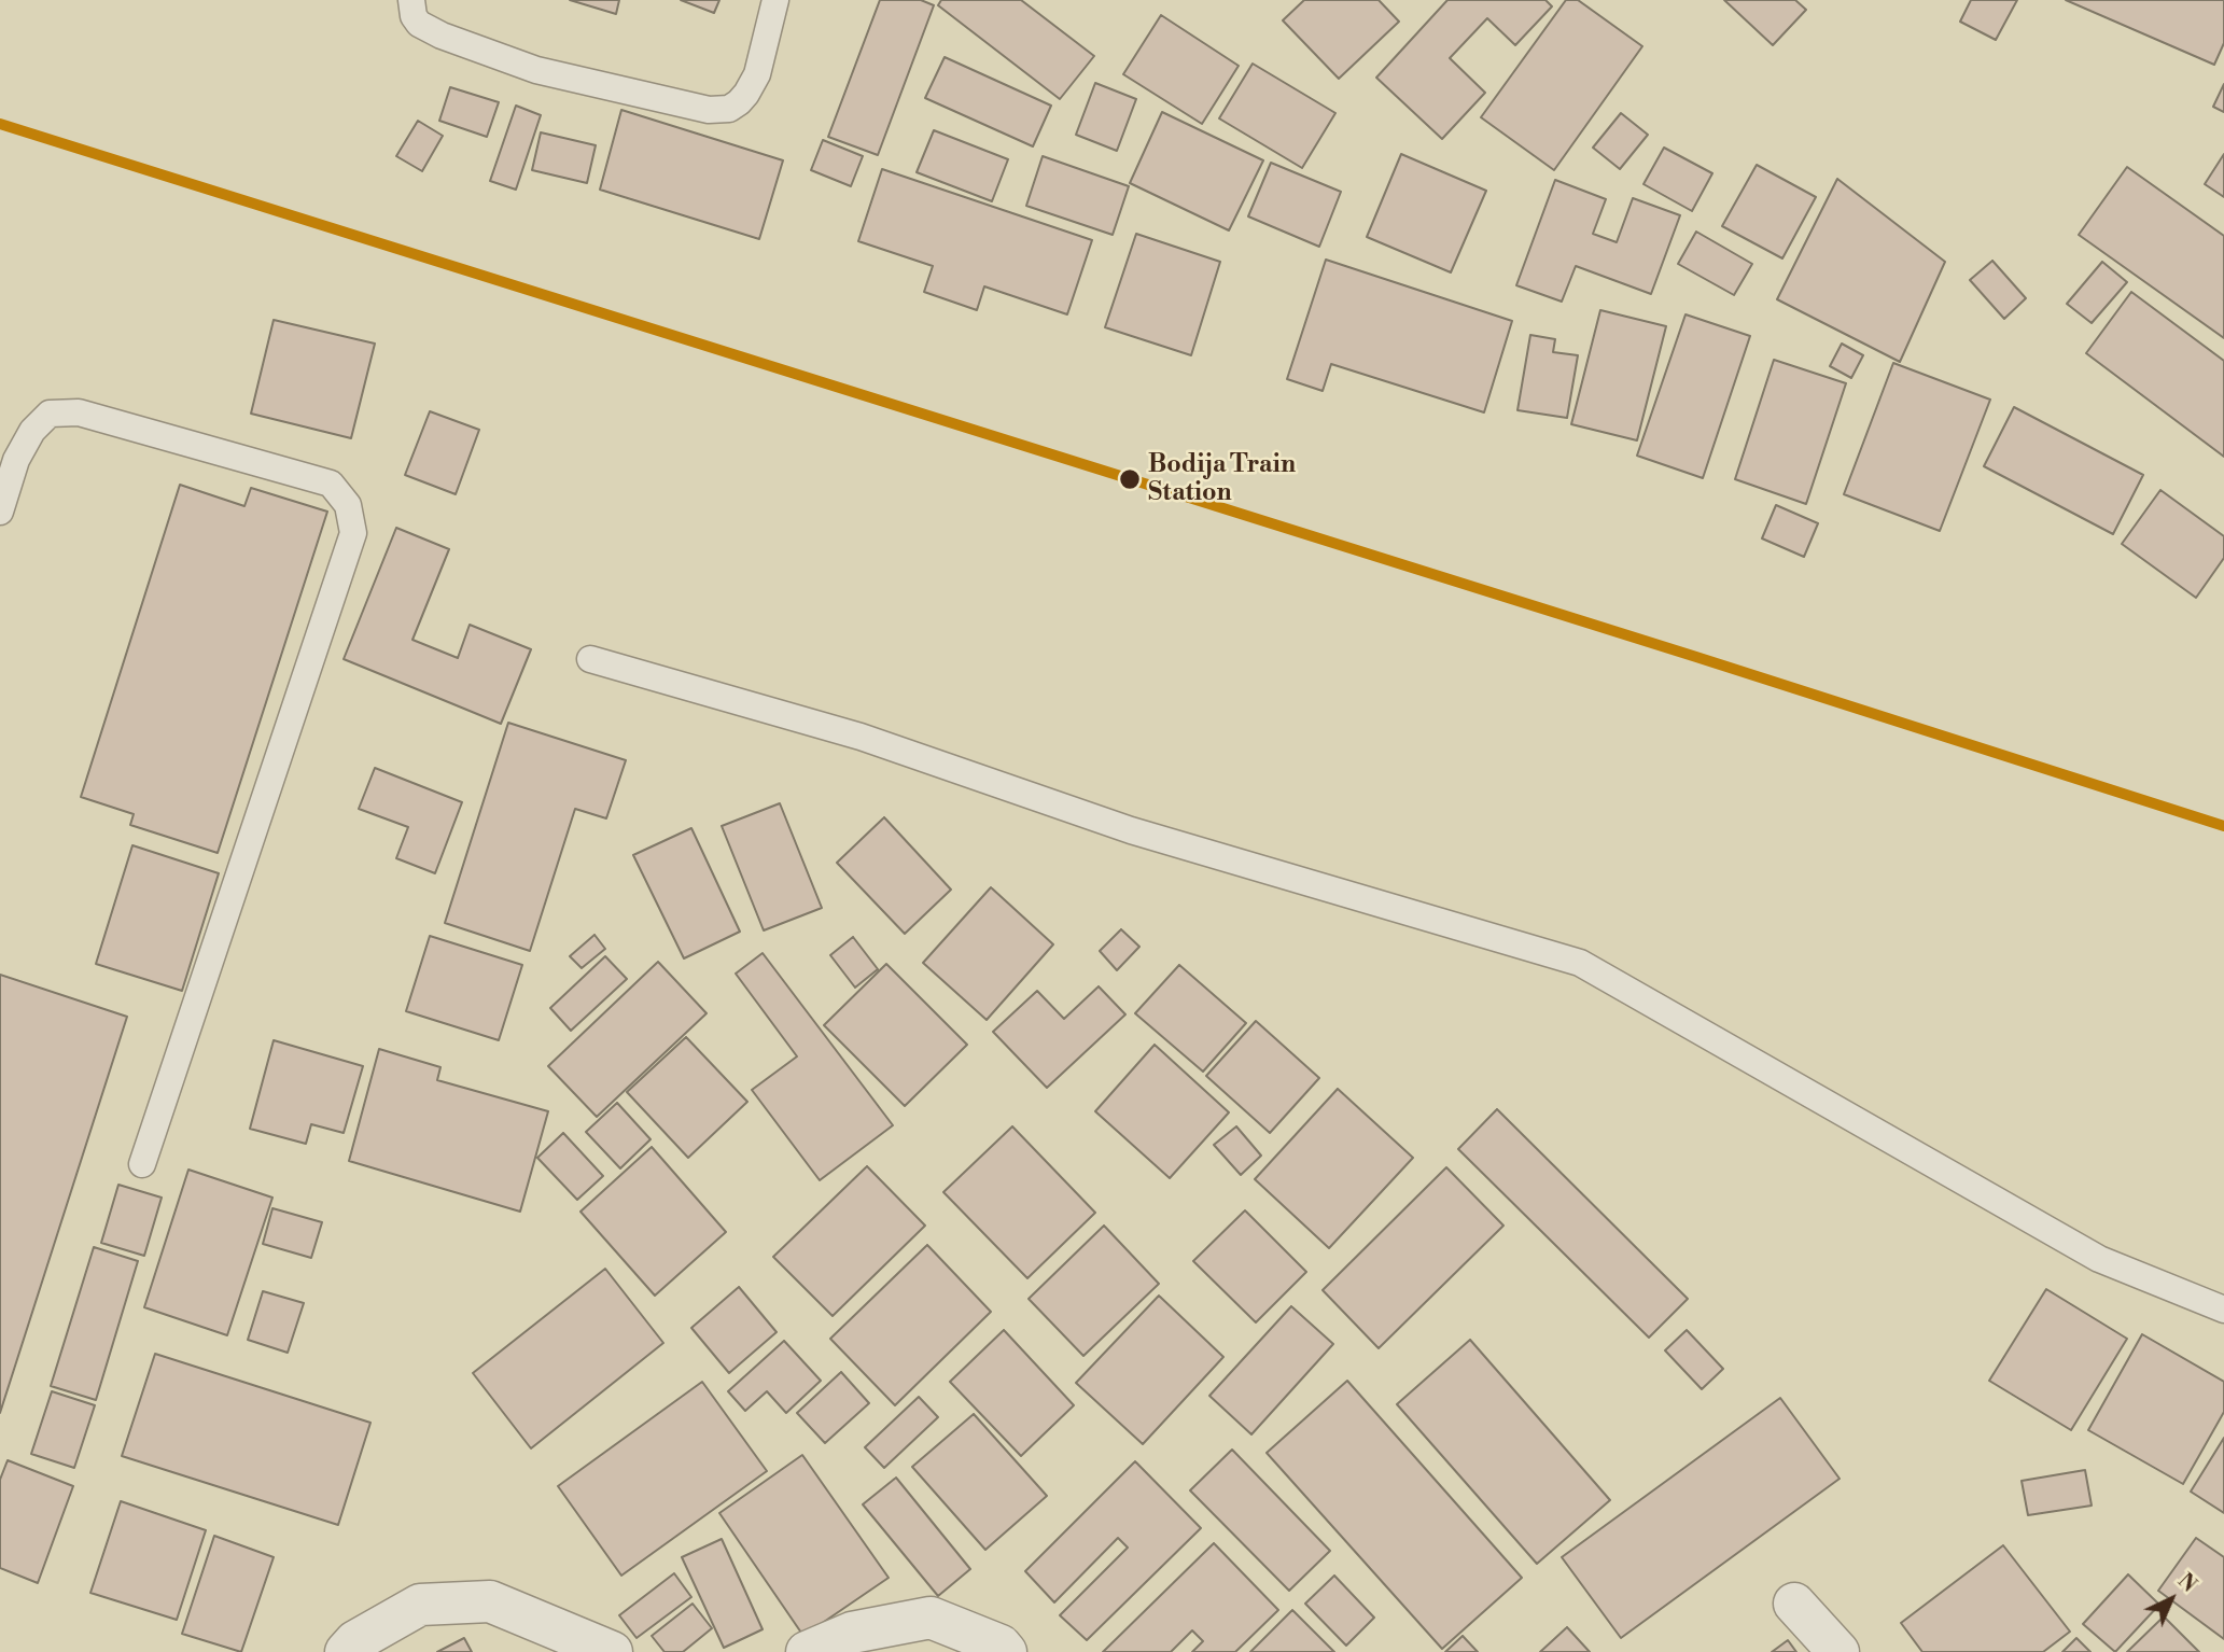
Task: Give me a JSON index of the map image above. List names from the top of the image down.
{
  "places": ["Bodija Train Station"],
  "north": "top right"
}
